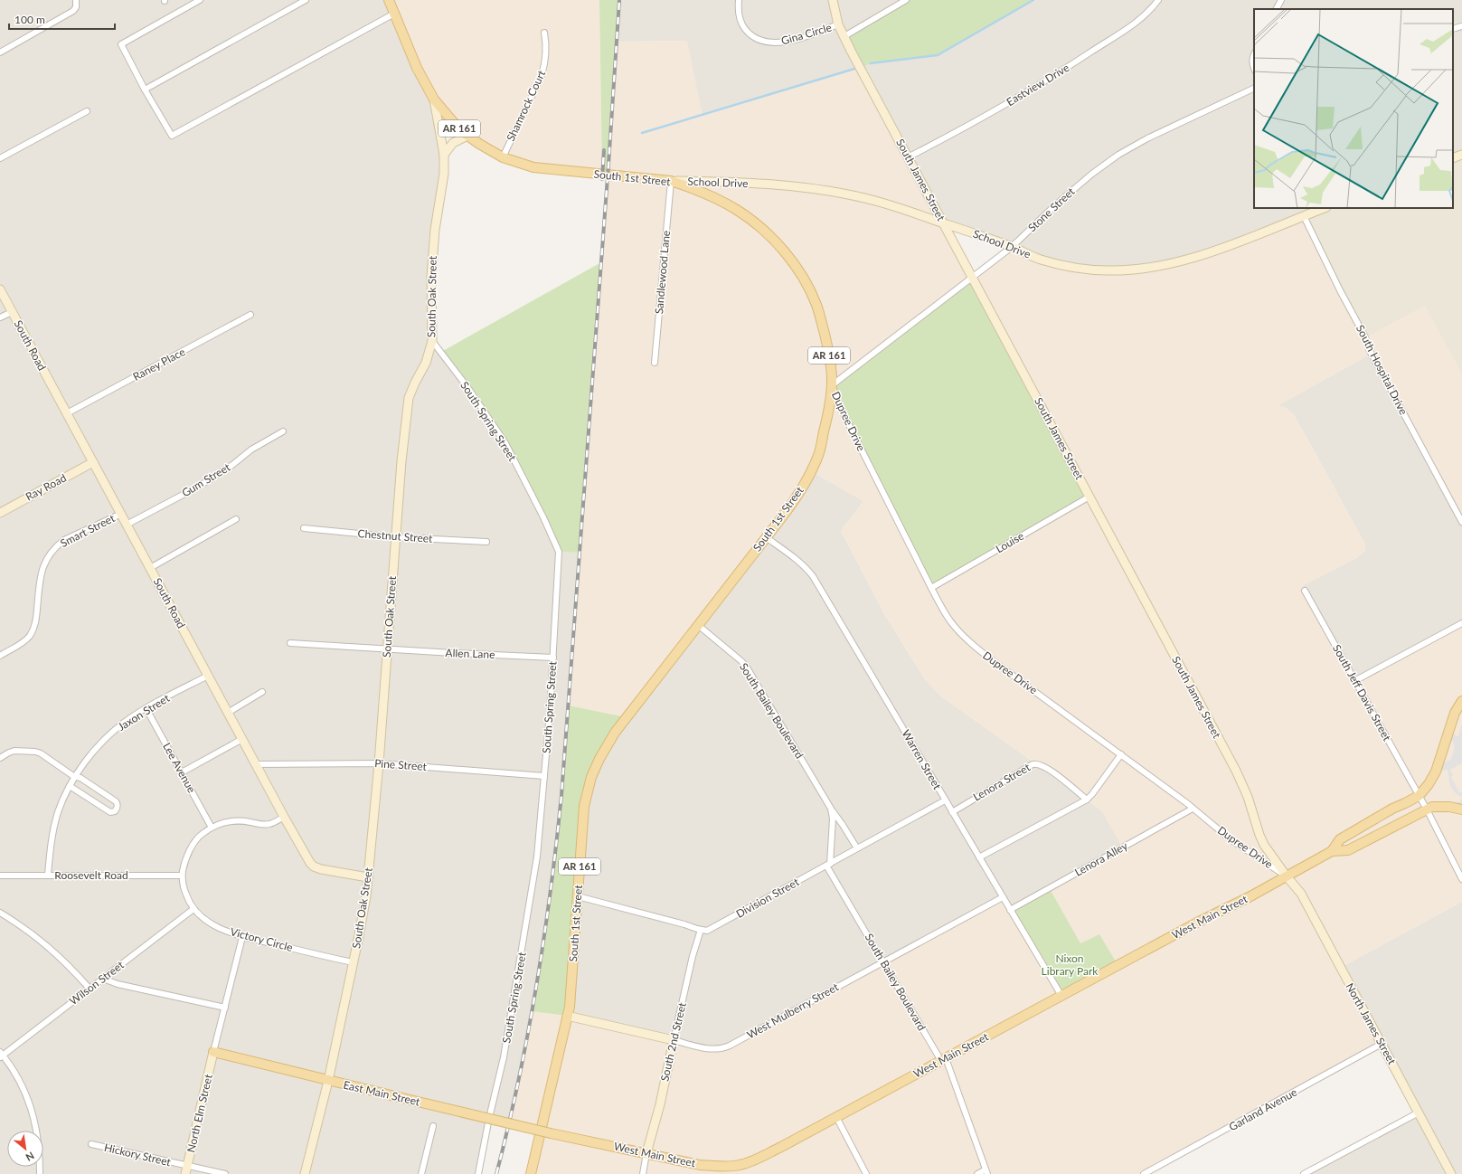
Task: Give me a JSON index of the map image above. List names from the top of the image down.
{
  "streets": {
    "main road": [
      "AR 161",
      "South 1st Street",
      "West Main Street",
      "East Main Street"
    ],
    "street": [
      "Gina Circle",
      "Eastview Drive",
      "Shamrock Court",
      "South James Street",
      "School Drive",
      "Stone Street",
      "Sandlewood Lane",
      "South Oak Street",
      "South Road",
      "Raney Place",
      "South Hospital Drive",
      "South Spring Street",
      "Dupree Drive",
      "Gum Street",
      "Ray Road",
      "Smart Street",
      "Chestnut Street",
      "Louise",
      "Allen Lane",
      "South Jeff Davis Street",
      "South Bailey Boulevard",
      "Jaxon Street",
      "Warren Street",
      "Pine Street",
      "Lee Avenue",
      "Lenora Street",
      "Lenora Alley",
      "Roosevelt Road",
      "Division Street",
      "Victory Circle",
      "Wilson Street",
      "West Mulberry Street",
      "North James Street",
      "South 2nd Street",
      "Garland Avenue",
      "North Elm Street",
      "Hickory Street"
    ]
  },
  "crossings": [
    ["Gina Circle", "South James Street"],
    ["Eastview Drive", "South James Street"],
    ["Shamrock Court", "South 1st Street"],
    ["South 1st Street", "School Drive"],
    ["South 1st Street", "Stone Street"],
    ["South 1st Street", "Sandlewood Lane"],
    ["South 1st Street", "South Oak Street"],
    ["South 1st Street", "Dupree Drive"],
    ["South 1st Street", "South Bailey Boulevard"],
    ["South 1st Street", "Warren Street"],
    ["South 1st Street", "West Mulberry Street"],
    ["South James Street", "School Drive"],
    ["South James Street", "Stone Street"],
    ["South James Street", "Dupree Drive"],
    ["South James Street", "Louise"],
    ["South James Street", "West Main Street"],
    ["South James Street", "North James Street"],
    ["School Drive", "Stone Street"],
    ["School Drive", "Sandlewood Lane"],
    ["School Drive", "South Hospital Drive"],
    ["Stone Street", "Dupree Drive"],
    ["South Oak Street", "South Road"],
    ["South Oak Street", "South Spring Street"],
    ["South Oak Street", "Chestnut Street"],
    ["South Oak Street", "Allen Lane"],
    ["South Oak Street", "Pine Street"],
    ["South Oak Street", "Victory Circle"],
    ["South Oak Street", "East Main Street"],
    ["South Road", "Raney Place"],
    ["South Road", "Gum Street"],
    ["South Road", "Ray Road"],
    ["South Road", "Smart Street"],
    ["South Road", "Jaxon Street"],
    ["South Road", "Pine Street"],
    ["South Road", "Victory Circle"],
    ["South Spring Street", "Allen Lane"],
    ["South Spring Street", "Pine Street"],
    ["Dupree Drive", "Louise"],
    ["Dupree Drive", "Lenora Alley"],
    ["Dupree Drive", "West Main Street"],
    ["Dupree Drive", "North James Street"],
    ["South Jeff Davis Street", "West Main Street"],
    ["South Bailey Boulevard", "Division Street"],
    ["South Bailey Boulevard", "West Main Street"],
    ["South Bailey Boulevard", "West Mulberry Street"],
    ["Jaxon Street", "Lee Avenue"],
    ["Jaxon Street", "Roosevelt Road"],
    ["Warren Street", "Lenora Street"],
    ["Warren Street", "Lenora Alley"],
    ["Warren Street", "Division Street"],
    ["Warren Street", "West Main Street"],
    ["Warren Street", "West Mulberry Street"],
    ["Lee Avenue", "Victory Circle"],
    ["Roosevelt Road", "Victory Circle"],
    ["Division Street", "South 2nd Street"],
    ["West Main Street", "North James Street"],
    ["West Main Street", "South 2nd Street"],
    ["West Main Street", "East Main Street"],
    ["Victory Circle", "Wilson Street"],
    ["West Mulberry Street", "South 2nd Street"],
    ["North James Street", "Garland Avenue"],
    ["East Main Street", "North Elm Street"],
    ["North Elm Street", "Hickory Street"]
  ],
  "parks": ["Nixon Library Park"],
  "scale_bar": "100 m",
  "north": "bottom right"
}
